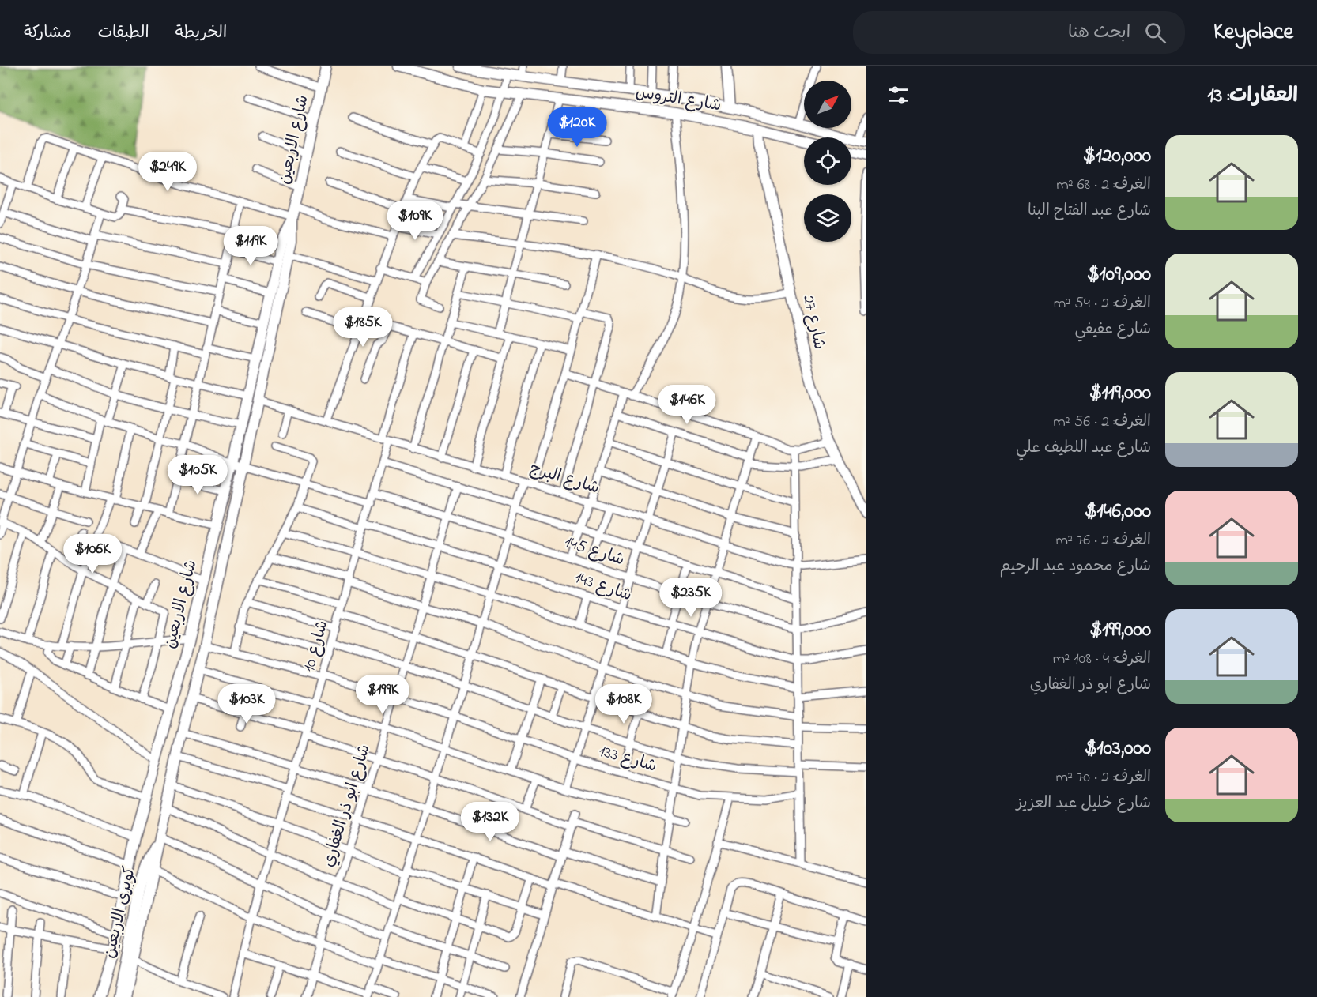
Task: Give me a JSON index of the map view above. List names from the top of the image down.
{
  "streets": {
    "street": [
      "شارع التروس",
      "شارع الاربعين",
      "شارع 27",
      "شارع البرج",
      "شارع 145",
      "شارع 143",
      "شارع 10",
      "شارع 133",
      "شارع ابو ذر الغفاري",
      "كوبرى الاربعين"
    ]
  },
  "crossings": [
    ["شارع التروس", "شارع 27"],
    ["شارع الاربعين", "شارع البرج"],
    ["شارع الاربعين", "شارع 133"],
    ["شارع الاربعين", "كوبرى الاربعين"],
    ["شارع البرج", "شارع 10"],
    ["شارع 145", "شارع 10"],
    ["شارع 145", "شارع ابو ذر الغفاري"],
    ["شارع 143", "شارع 10"],
    ["شارع 143", "شارع ابو ذر الغفاري"],
    ["شارع 10", "شارع 133"],
    ["شارع 133", "شارع ابو ذر الغفاري"]
  ],
  "north": "top right",
  "page": {
    "header": "Keyplace",
    "search": "ابحث هنا",
    "nav": ["الخريطة", "الطبقات", "مشاركة"],
    "heading": "العقارات: 13",
    "price": [
      "$120K",
      "$249K",
      "$109K",
      "$119K",
      "$185K",
      "$146K",
      "$105K",
      "$106K",
      "$235K",
      "$199K",
      "$103K",
      "$108K",
      "$132K"
    ],
    "list": [
      {
        "name": "$120,000",
        "note": "الغرف: 2 · 68 m² · شارع عبد الفتاح البنا"
      },
      {
        "name": "$109,000",
        "note": "الغرف: 2 · 54 m² · شارع عفيفي"
      },
      {
        "name": "$119,000",
        "note": "الغرف: 2 · 56 m² · شارع عبد اللطيف علي"
      },
      {
        "name": "$146,000",
        "note": "الغرف: 2 · 76 m² · شارع محمود عبد الرحيم"
      },
      {
        "name": "$199,000",
        "note": "الغرف: 4 · 108 m² · شارع ابو ذر الغفاري"
      },
      {
        "name": "$103,000",
        "note": "الغرف: 2 · 70 m² · شارع خليل عبد العزيز"
      }
    ]
  }
}
